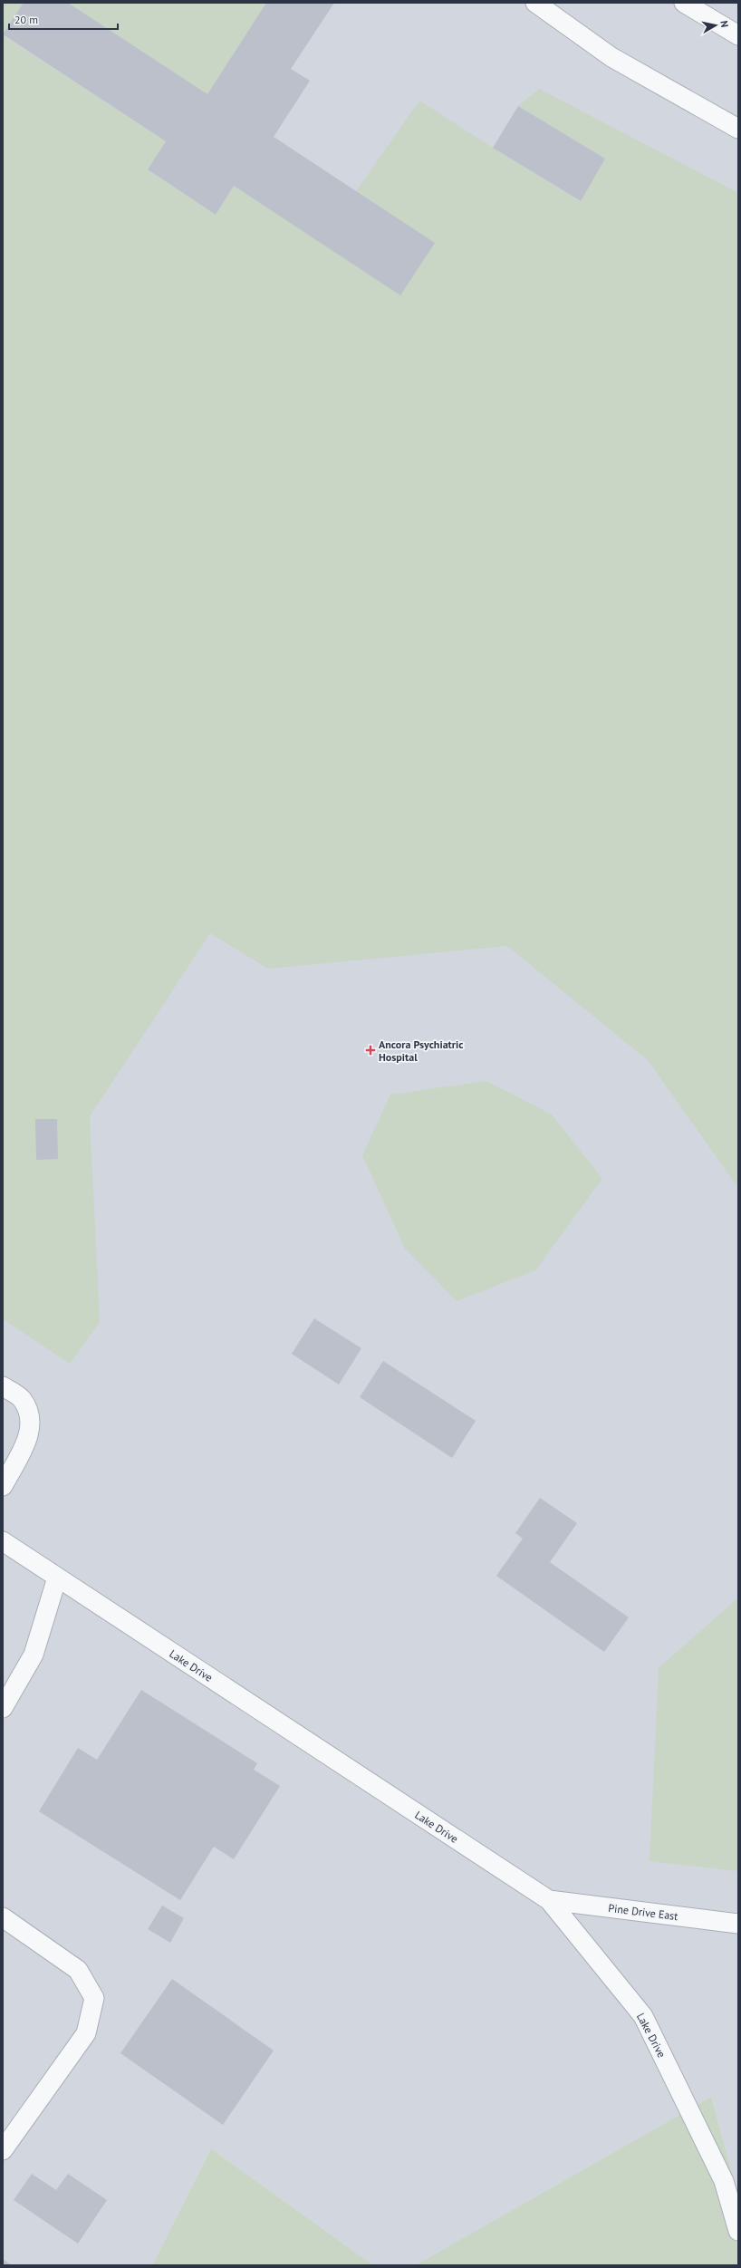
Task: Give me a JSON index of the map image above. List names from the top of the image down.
{
  "streets": {
    "lane": ["Lake Drive", "Pine Drive East"]
  },
  "crossings": [
    ["Lake Drive", "Pine Drive East"]
  ],
  "places": {
    "health": ["Ancora Psychiatric Hospital"]
  },
  "scale_bar": "20 m",
  "north": "right"
}
